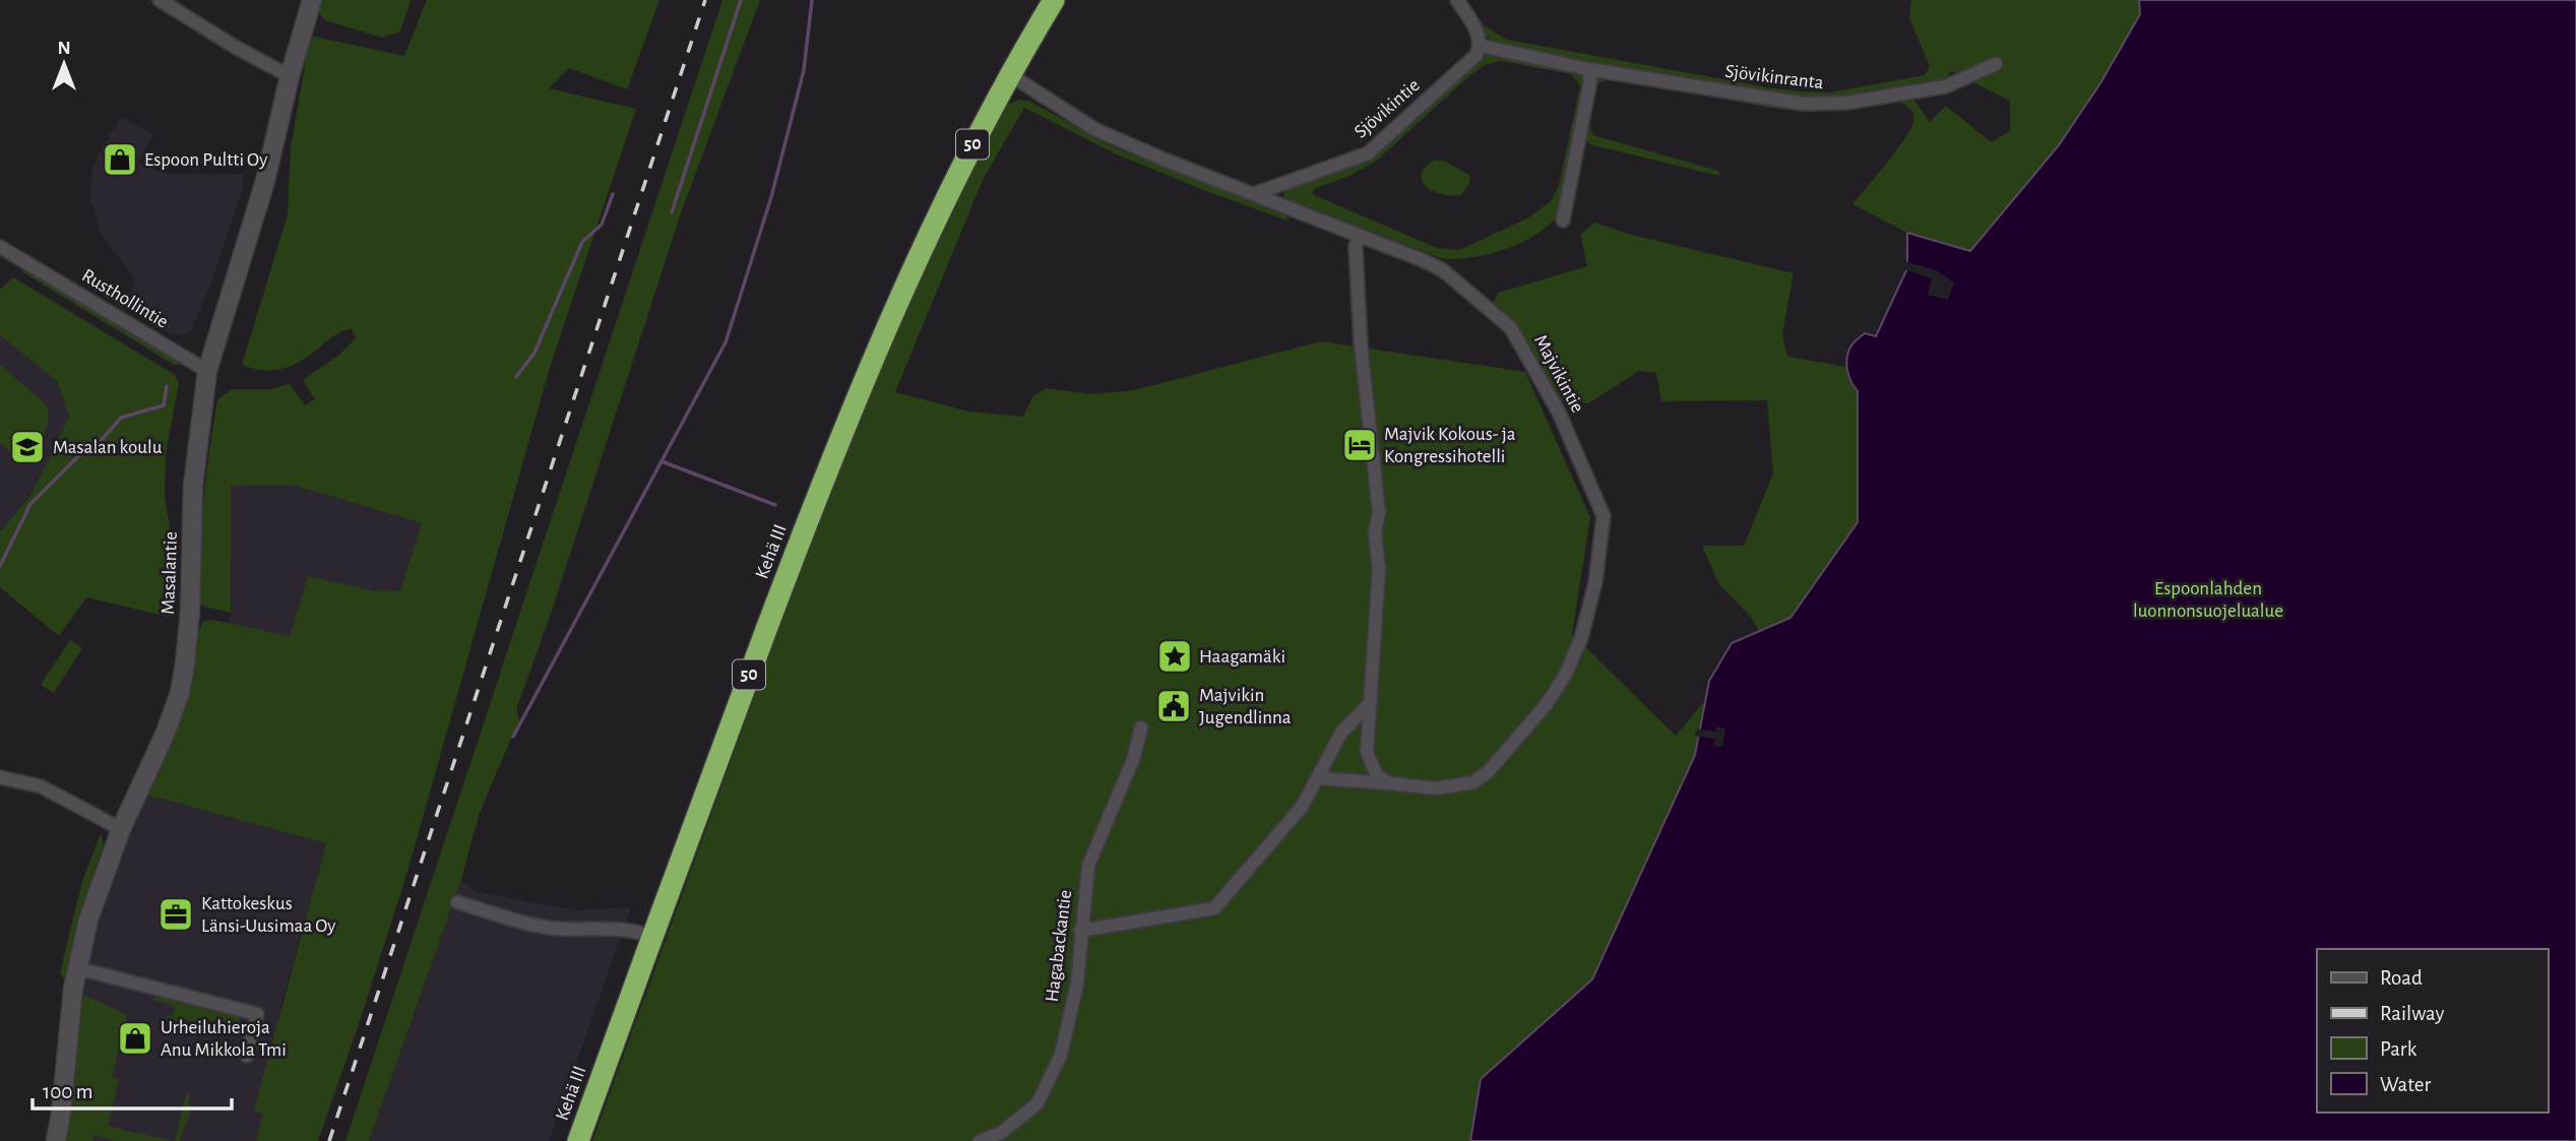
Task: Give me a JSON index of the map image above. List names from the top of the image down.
{
  "streets": {
    "highway": ["50", "Kehä III"],
    "street": [
      "Sjövikinranta",
      "Sjövikintie",
      "Rusthollintie",
      "Majvikintie",
      "Masalantie",
      "Hagabackantie"
    ]
  },
  "crossings": [
    ["Sjövikinranta", "Sjövikintie"],
    ["Sjövikintie", "Majvikintie"],
    ["Rusthollintie", "Masalantie"],
    ["Majvikintie", "Kehä III"]
  ],
  "parks": ["Espoonlahden luonnonsuojelualue"],
  "places": {
    "shop": ["Espoon Pultti Oy", "Urheiluhieroja Anu Mikkola Tmi"],
    "hotel": ["Majvik Kokous- ja Kongressihotelli"],
    "school or university": ["Masalan koulu"],
    "place": ["Haagamäki"],
    "public building": ["Majvikin Jugendlinna"],
    "office": ["Kattokeskus Länsi-Uusimaa Oy"]
  },
  "legend": [
    "Road",
    "Railway",
    "Park",
    "Water"
  ],
  "scale_bar": "100 m",
  "north": "top"
}
